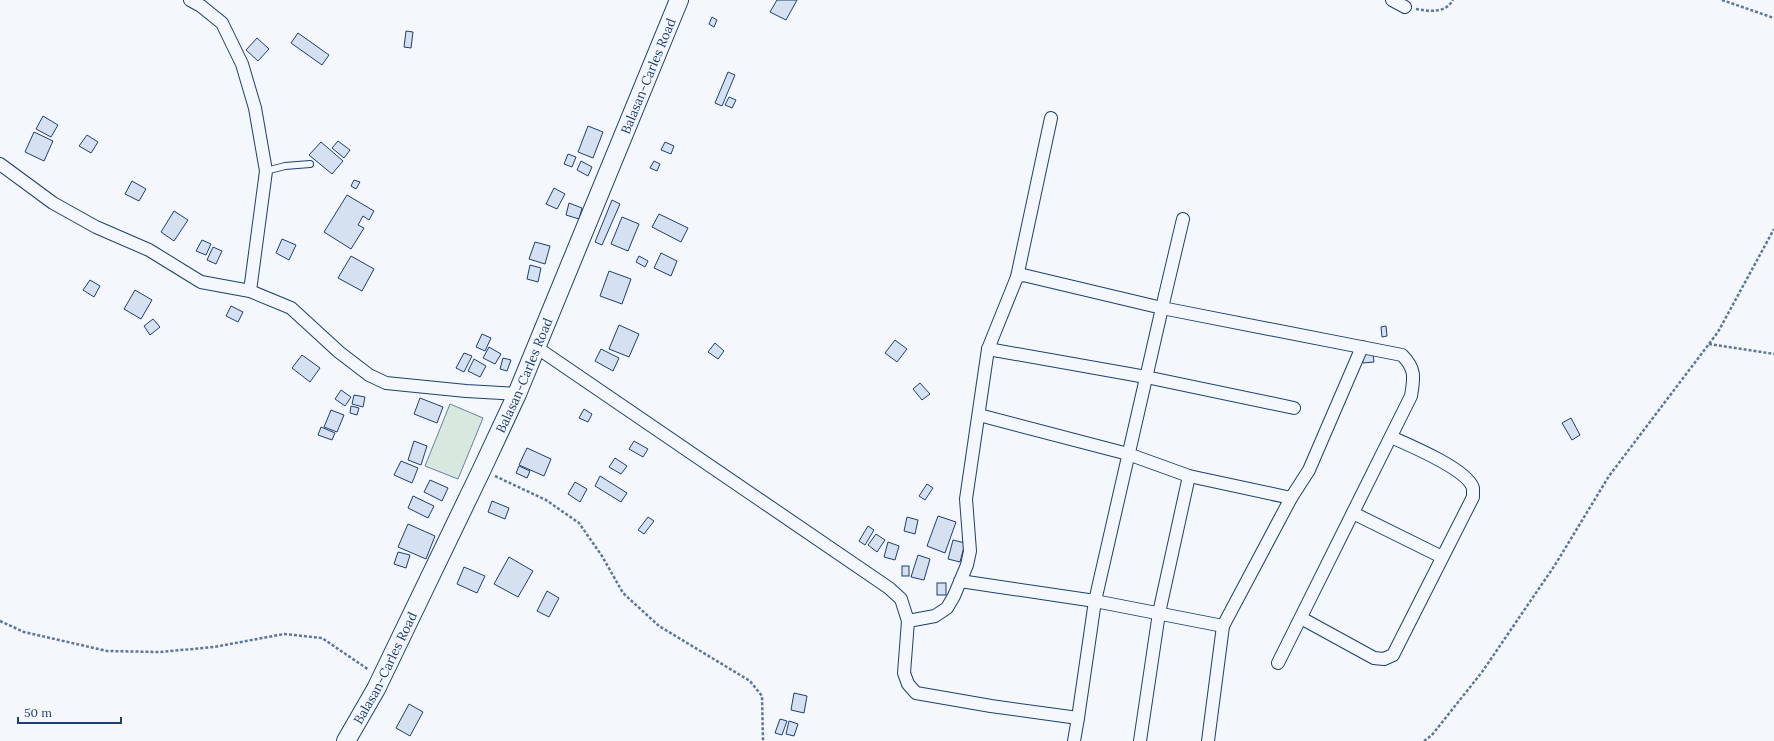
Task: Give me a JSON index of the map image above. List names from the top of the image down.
{
  "streets": {
    "main road": ["Balasan-Carles Road"]
  },
  "scale_bar": "50 m"
}
